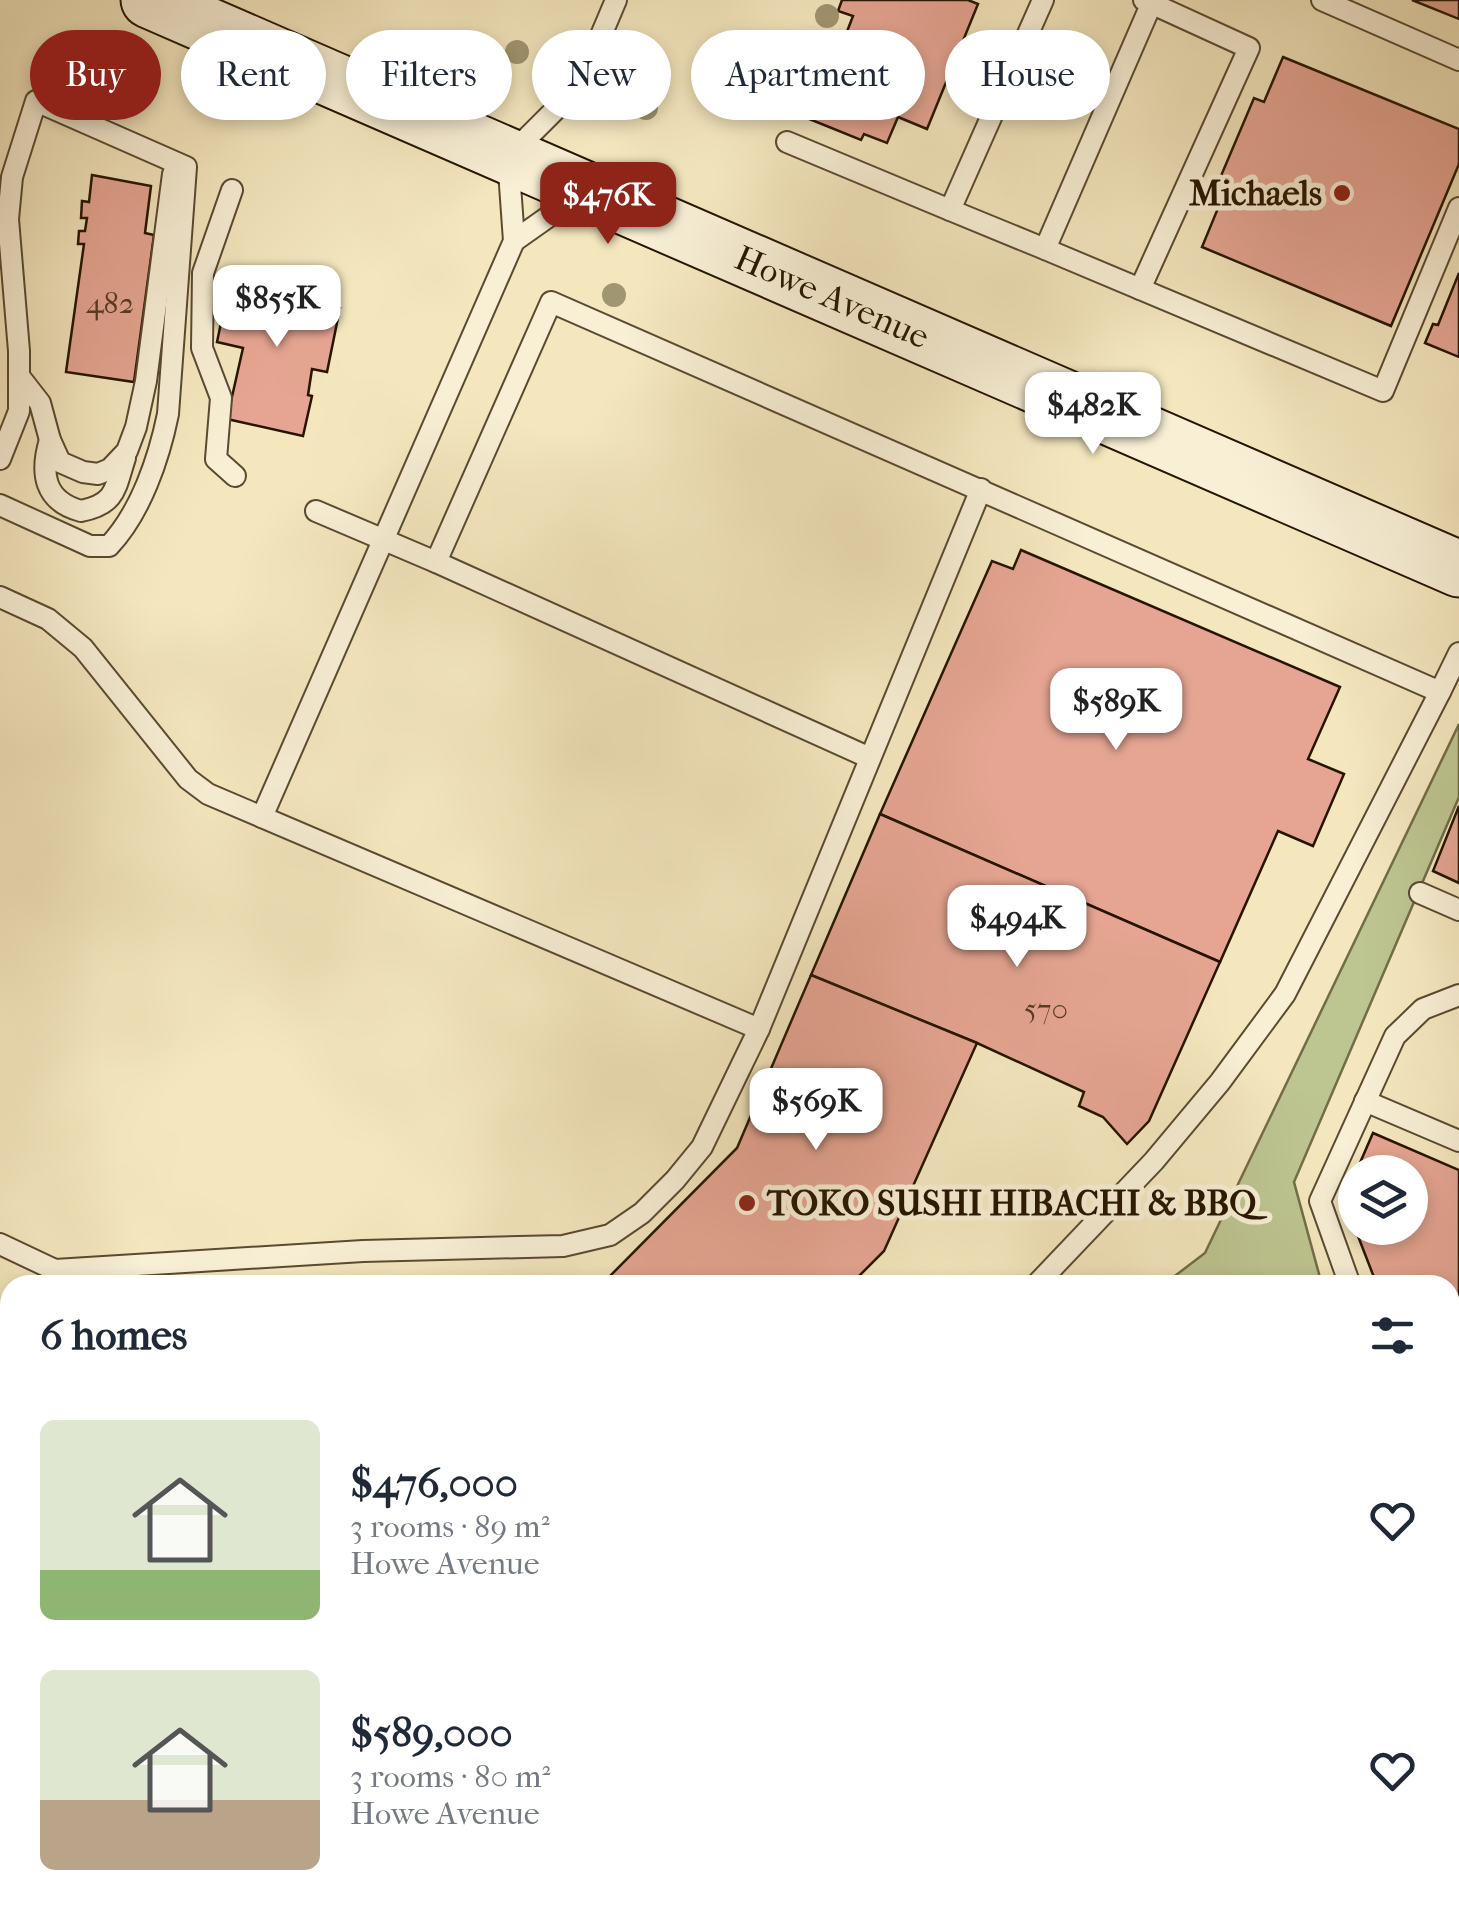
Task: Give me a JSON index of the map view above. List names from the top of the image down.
{
  "streets": {
    "street": ["Howe Avenue"]
  },
  "places": ["Michaels", "TOKO SUSHI HIBACHI & BBQ"],
  "house_numbers": ["482", "570"],
  "page": {
    "chip": [
      "Buy",
      "Rent",
      "Filters",
      "New",
      "Apartment",
      "House"
    ],
    "price": [
      "$476K",
      "$855K",
      "$482K",
      "$589K",
      "$494K",
      "$569K"
    ],
    "heading": "6 homes",
    "list": [
      {
        "name": "$476,000",
        "note": "3 rooms · 89 m² · Howe Avenue"
      },
      {
        "name": "$589,000",
        "note": "3 rooms · 80 m² · Howe Avenue"
      }
    ]
  }
}
